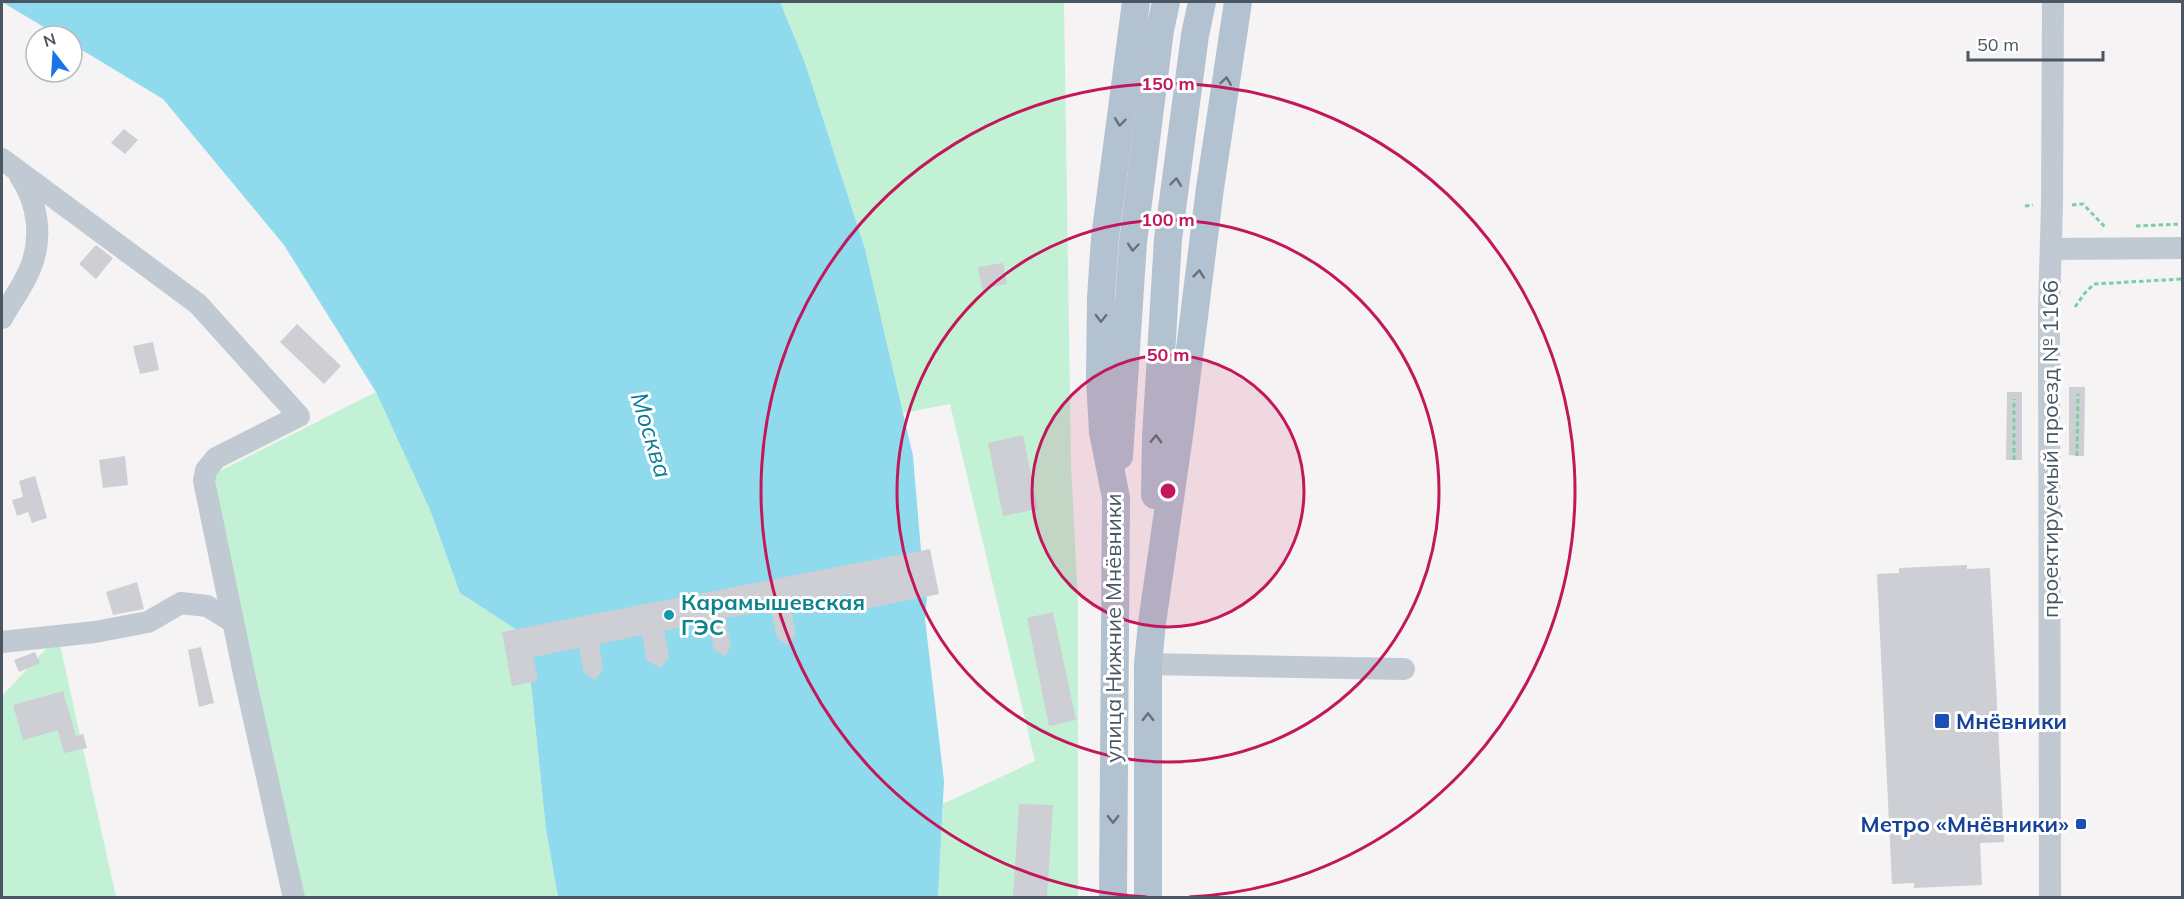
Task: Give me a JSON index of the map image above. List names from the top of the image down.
{
  "streets": {
    "main road": ["улица Нижние Мнёвники"],
    "street": ["проектируемый проезд № 1166"]
  },
  "water": ["Москва"],
  "places": {
    "other": ["Карамышевская ГЭС"],
    "transit": ["Мнёвники", "Метро «Мнёвники»"]
  },
  "scale_bar": "50 m",
  "north": "top",
  "rings": ["150 m", "100 m", "50 m"]
}
